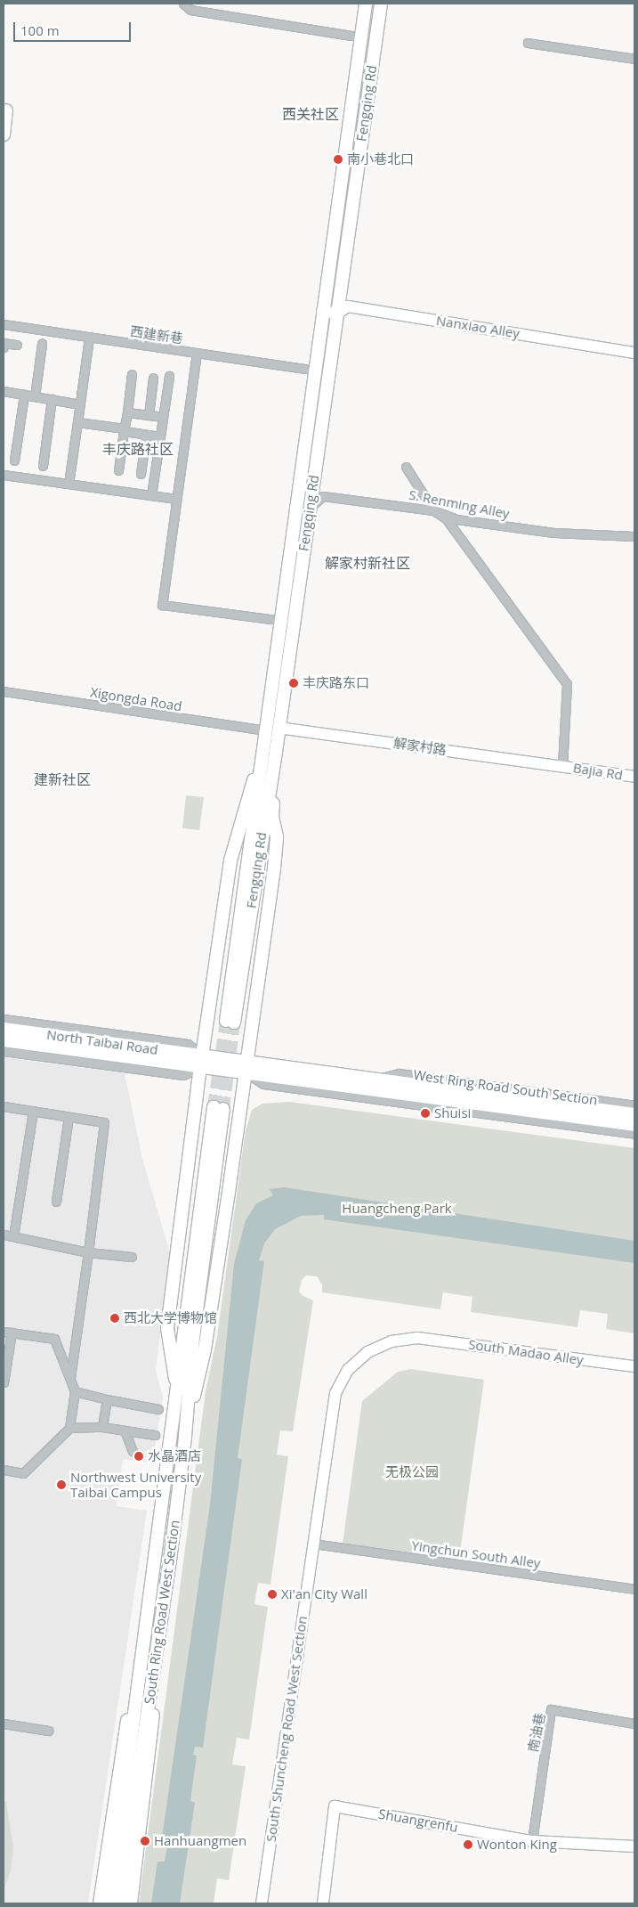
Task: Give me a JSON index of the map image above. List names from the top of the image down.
{
  "streets": {
    "main road": [
      "Fengqing Rd",
      "North Taibai Road",
      "West Ring Road South Section",
      "South Ring Road West Section"
    ],
    "street": [
      "Nanxiao Alley",
      "西建新巷",
      "S. Renming Alley",
      "Xigongda Road",
      "解家村路",
      "Bajia Rd",
      "South Madao Alley",
      "Yingchun South Alley",
      "South Shuncheng Road West Section",
      "南油巷",
      "Shuangrenfu"
    ]
  },
  "crossings": [
    ["Fengqing Rd", "Nanxiao Alley"],
    ["Fengqing Rd", "S. Renming Alley"],
    ["Fengqing Rd", "Xigongda Road"],
    ["Fengqing Rd", "解家村路"],
    ["解家村路", "Bajia Rd"],
    ["North Taibai Road", "West Ring Road South Section"],
    ["South Madao Alley", "South Shuncheng Road West Section"],
    ["Yingchun South Alley", "South Shuncheng Road West Section"],
    ["南油巷", "Shuangrenfu"]
  ],
  "districts": [
    "西关社区",
    "丰庆路社区",
    "解家村新社区",
    "建新社区"
  ],
  "parks": ["Huangcheng Park", "无极公园"],
  "places": [
    "南小巷北口",
    "丰庆路东口",
    "Shuisi",
    "西北大学博物馆",
    "水晶酒店",
    "Northwest University Taibai Campus",
    "Xi'an City Wall",
    "Hanhuangmen",
    "Wonton King"
  ],
  "scale_bar": "100 m"
}
